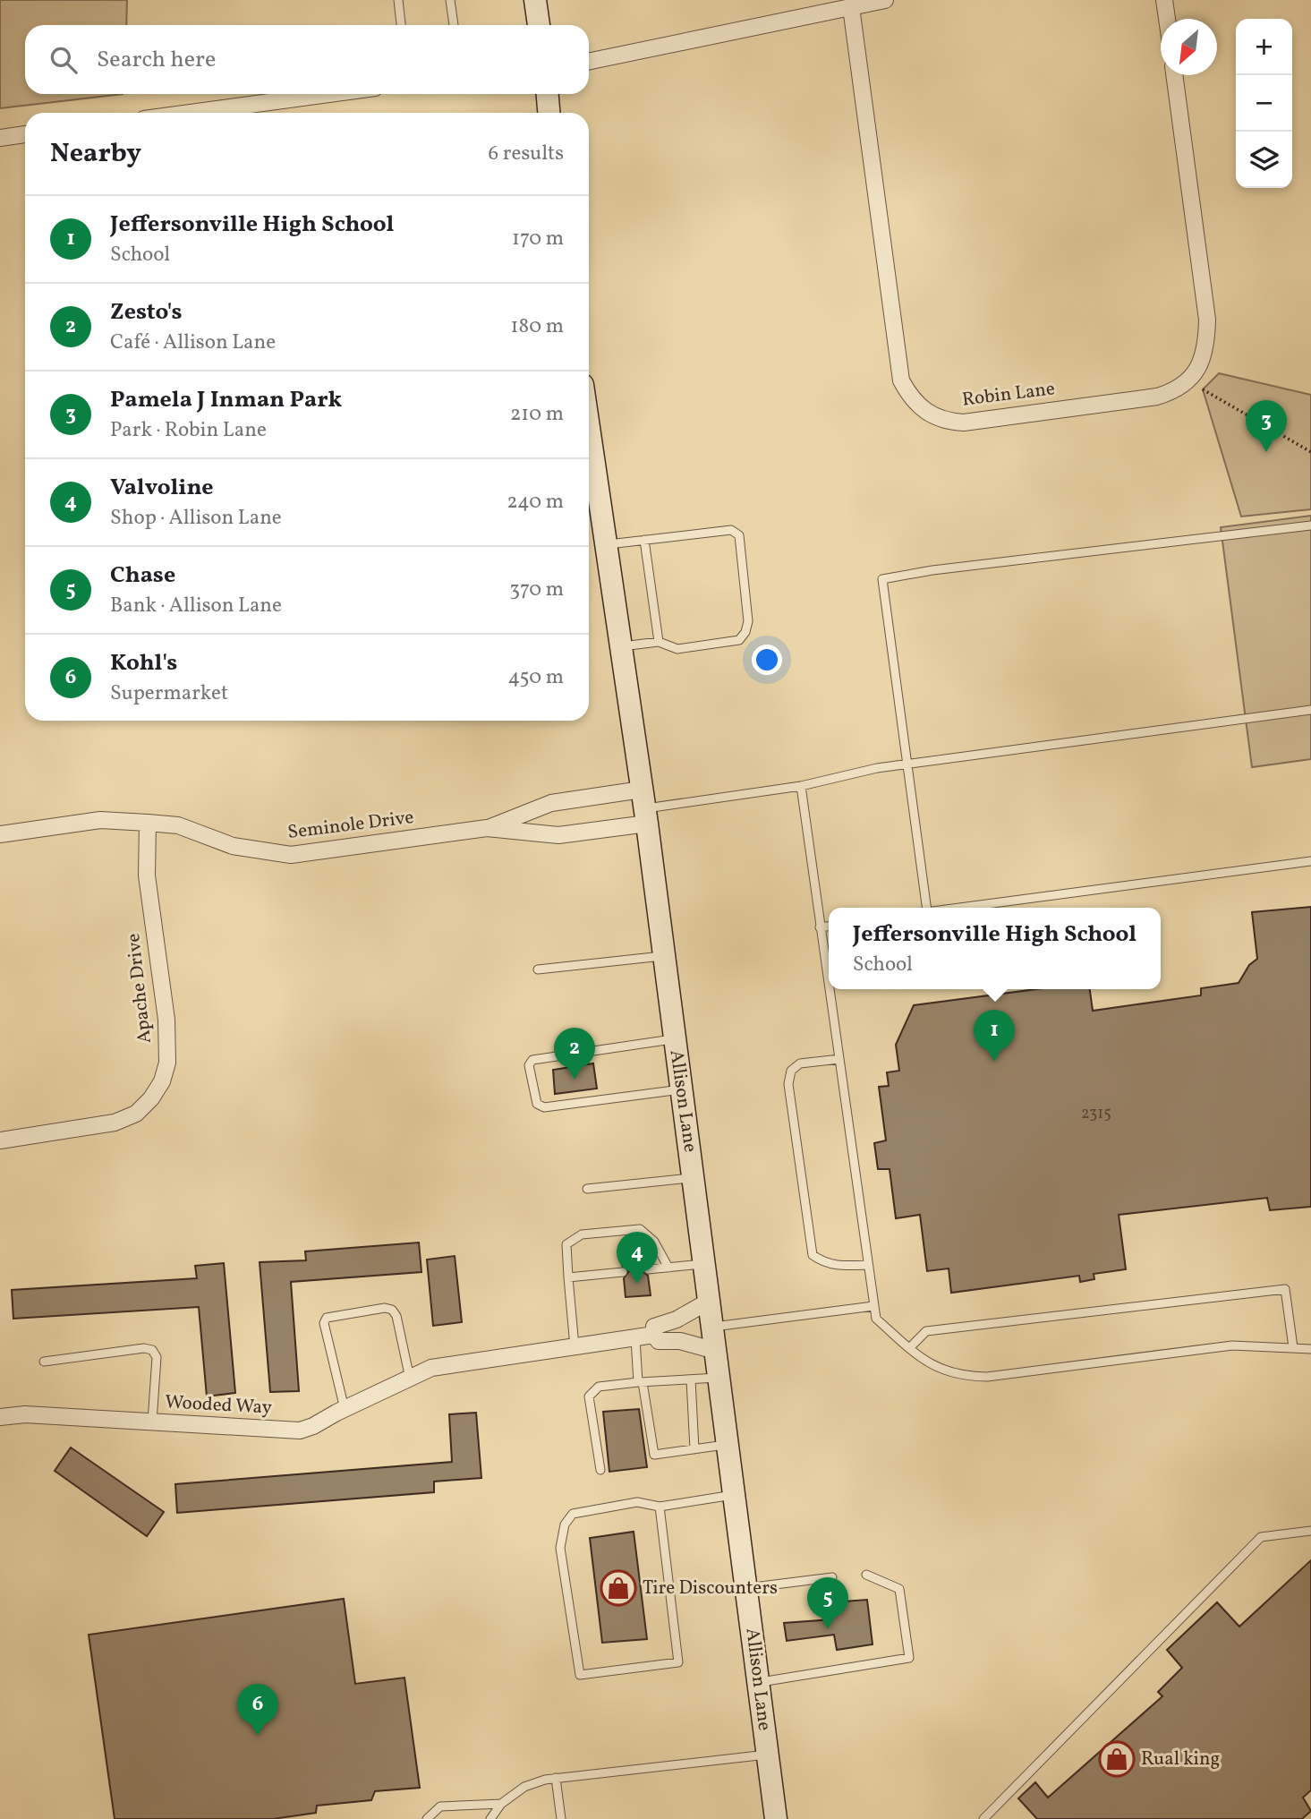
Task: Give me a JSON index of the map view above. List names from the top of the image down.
{
  "streets": {
    "main road": ["Allison Lane"],
    "street": [
      "Robin Lane",
      "Seminole Drive",
      "Apache Drive",
      "Wooded Way"
    ]
  },
  "crossings": [
    ["Seminole Drive", "Apache Drive"],
    ["Seminole Drive", "Allison Lane"]
  ],
  "places": {
    "shop": ["Tire Discounters", "Rual king"]
  },
  "house_numbers": ["2315"],
  "north": "bottom left",
  "page": {
    "map_buttons": ["+", "−"],
    "search": "Search here",
    "heading": ["Nearby", "6 results"],
    "list": [
      {
        "mark": "1",
        "name": "Jeffersonville High School",
        "note": "School",
        "value": "170 m"
      },
      {
        "mark": "2",
        "name": "Zesto's",
        "note": "Café · Allison Lane",
        "value": "180 m"
      },
      {
        "mark": "3",
        "name": "Pamela J Inman Park",
        "note": "Park · Robin Lane",
        "value": "210 m"
      },
      {
        "mark": "4",
        "name": "Valvoline",
        "note": "Shop · Allison Lane",
        "value": "240 m"
      },
      {
        "mark": "5",
        "name": "Chase",
        "note": "Bank · Allison Lane",
        "value": "370 m"
      },
      {
        "mark": "6",
        "name": "Kohl's",
        "note": "Supermarket",
        "value": "450 m"
      }
    ],
    "pins": [
      "3",
      "1",
      "2",
      "4",
      "5",
      "6"
    ],
    "popup": ["Jeffersonville High School", "School"]
  }
}
